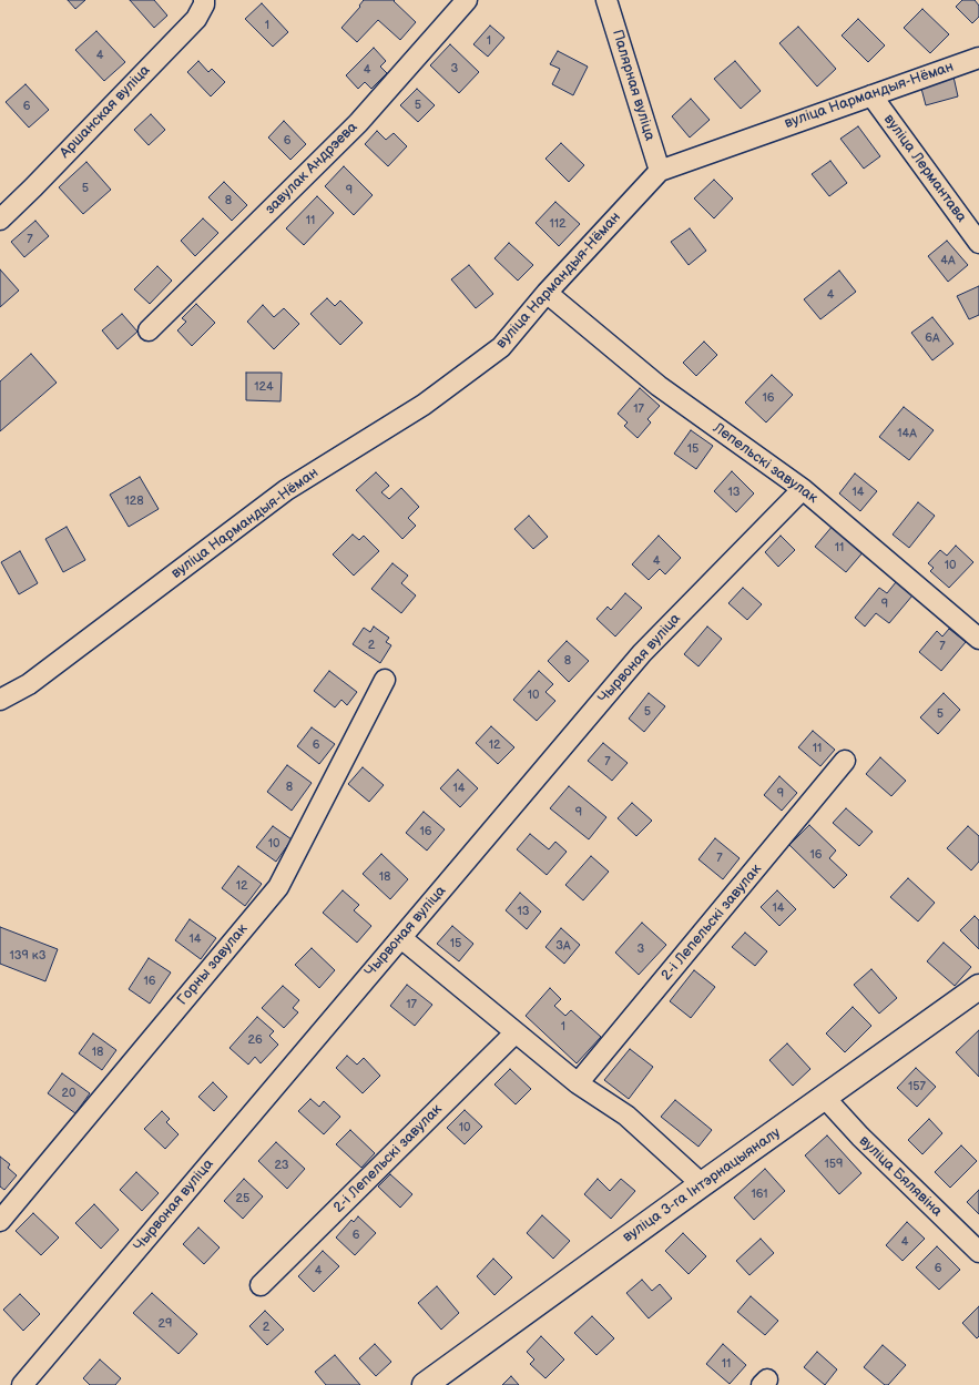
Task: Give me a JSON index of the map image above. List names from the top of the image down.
{
  "streets": {
    "main road": ["вуліца 3-га Інтэрнацыяналу"],
    "street": [
      "Палярная вуліца",
      "вуліца Нармандыя-Нёман",
      "Аршанская вуліца",
      "завулак Андрэева",
      "вуліца Лермантава",
      "Лепельскі завулак",
      "Чырвоная вуліца",
      "2-і Лепельскі завулак",
      "Горны завулак",
      "вуліца Бялявіна"
    ]
  },
  "crossings": [
    ["Палярная вуліца", "вуліца Нармандыя-Нёман"],
    ["вуліца Нармандыя-Нёман", "вуліца Лермантава"],
    ["вуліца Нармандыя-Нёман", "Лепельскі завулак"],
    ["Лепельскі завулак", "Чырвоная вуліца"],
    ["вуліца Бялявіна", "вуліца 3-га Інтэрнацыяналу"]
  ],
  "house_numbers": [
    "1",
    "1",
    "4",
    "3",
    "4",
    "5",
    "6",
    "6",
    "5",
    "9",
    "8",
    "11",
    "112",
    "7",
    "4А",
    "4",
    "6А",
    "124",
    "16",
    "17",
    "14А",
    "15",
    "13",
    "14",
    "128",
    "11",
    "4",
    "10",
    "9",
    "2",
    "7",
    "8",
    "10",
    "5",
    "5",
    "6",
    "12",
    "11",
    "7",
    "8",
    "14",
    "9",
    "9",
    "16",
    "10",
    "16",
    "7",
    "18",
    "12",
    "14",
    "13",
    "14",
    "15",
    "3А",
    "3",
    "139 к3",
    "16",
    "17",
    "1",
    "26",
    "18",
    "157",
    "20",
    "10",
    "159",
    "23",
    "161",
    "25",
    "6",
    "4",
    "6",
    "4",
    "29",
    "2",
    "11"
  ]
}
